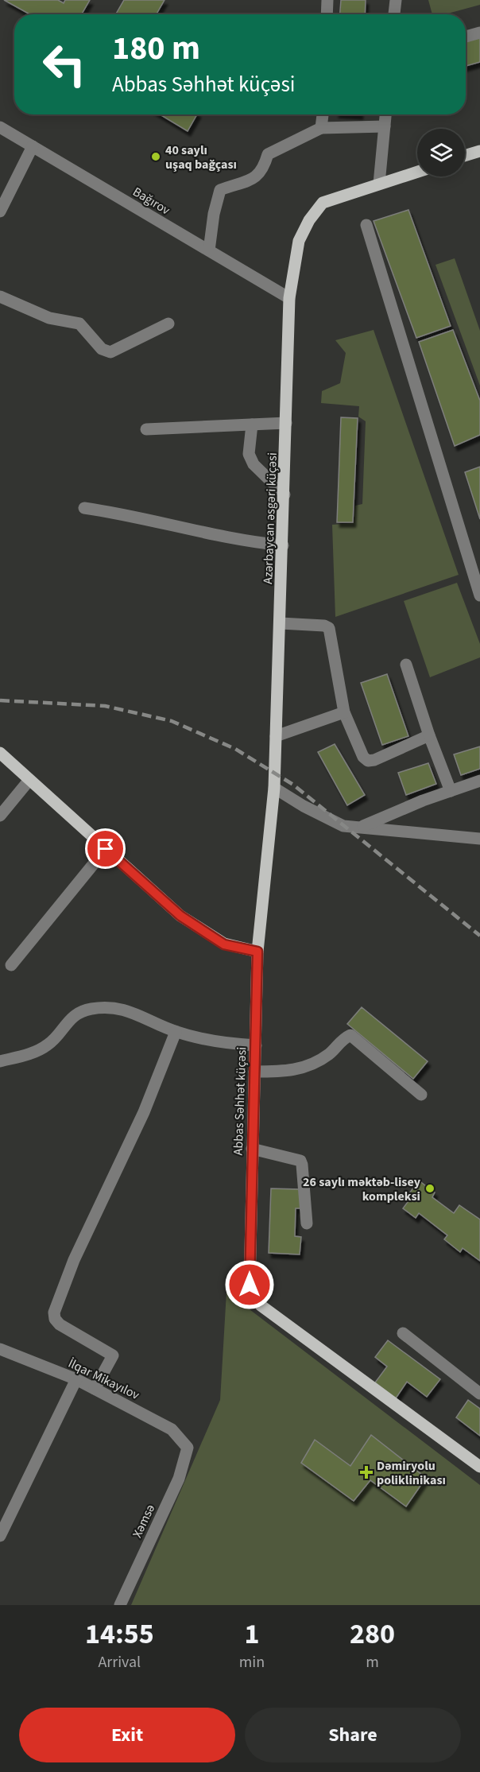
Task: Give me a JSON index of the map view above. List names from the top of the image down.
{
  "streets": {
    "main road": ["Azərbaycan əsgəri küçəsi", "Abbas Səhhət küçəsi"],
    "street": ["Bağırov", "İlqar Mikayılov", "Xəmsə"]
  },
  "crossings": [
    ["Bağırov", "Azərbaycan əsgəri küçəsi"],
    ["Azərbaycan əsgəri küçəsi", "Abbas Səhhət küçəsi"],
    ["İlqar Mikayılov", "Xəmsə"]
  ],
  "places": {
    "other": ["40 saylı uşaq bağçası", "26 saylı məktəb-lisey kompleksi"],
    "health": ["Dəmiryolu poliklinikası"]
  },
  "page": {
    "turn": ["180 m", "Abbas Səhhət küçəsi"],
    "eta": [
      "14:55",
      "Arrival",
      "1",
      "min",
      "280",
      "m"
    ],
    "buttons": ["Exit", "Share"]
  }
}
